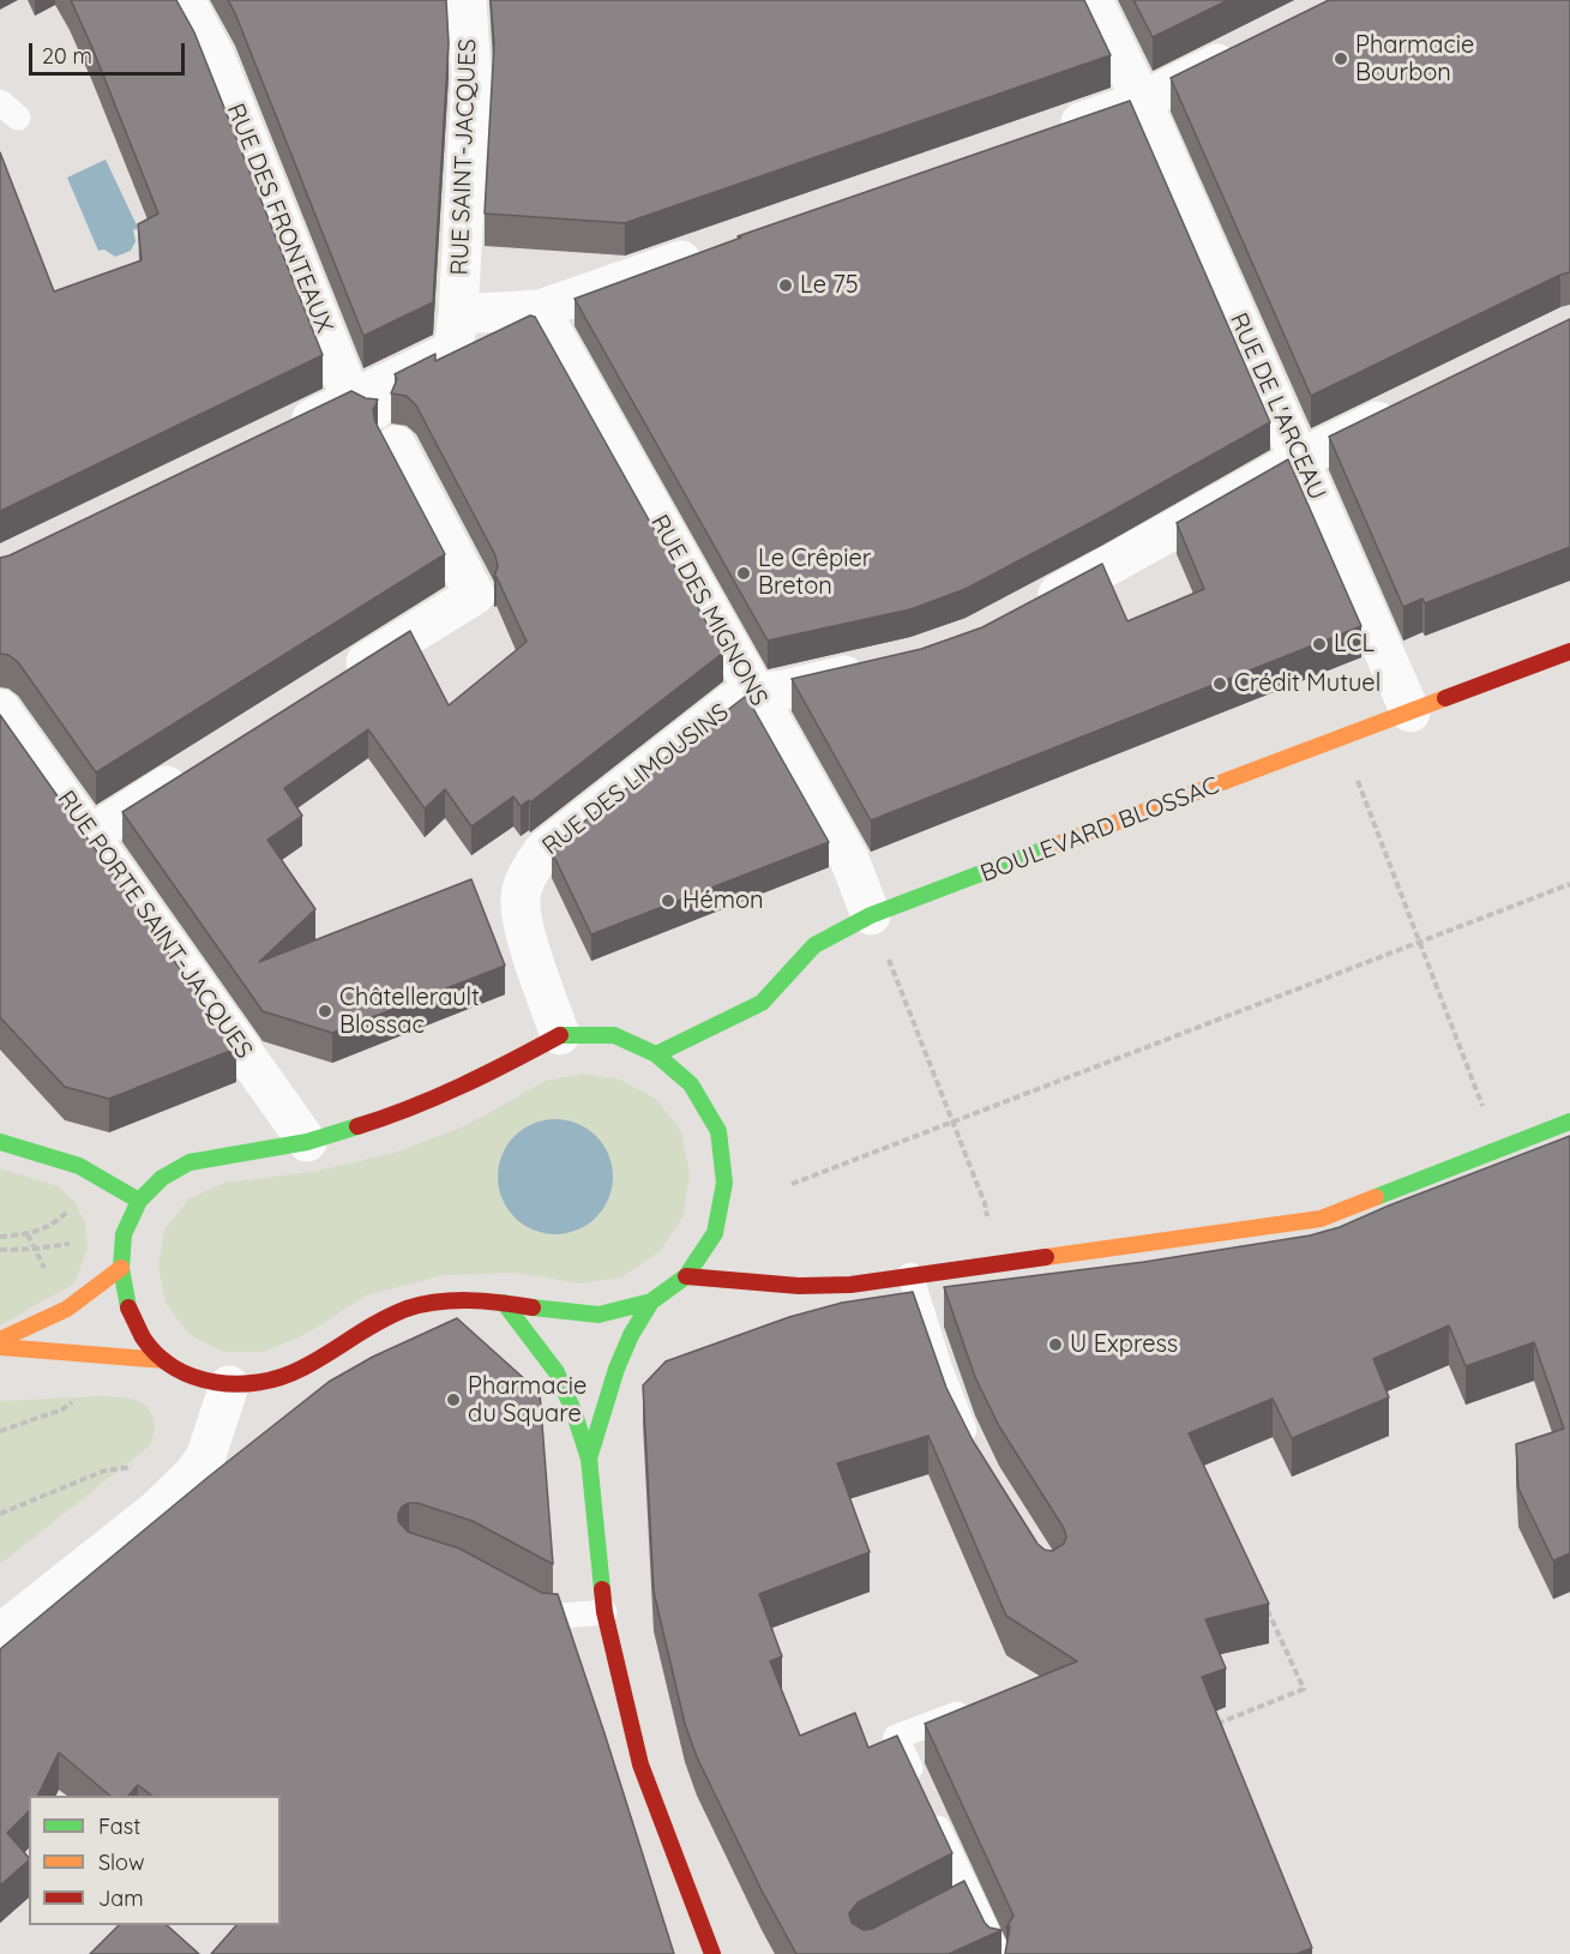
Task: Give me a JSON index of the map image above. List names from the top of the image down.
{
  "streets": {
    "main road": ["BOULEVARD BLOSSAC"],
    "street": [
      "RUE SAINT-JACQUES",
      "RUE DES FRONTEAUX",
      "RUE DE L'ARCEAU",
      "RUE DES MIGNONS",
      "RUE DES LIMOUSINS",
      "RUE PORTE SAINT-JACQUES"
    ]
  },
  "crossings": [
    ["RUE SAINT-JACQUES", "RUE DES FRONTEAUX"],
    ["RUE DE L'ARCEAU", "BOULEVARD BLOSSAC"],
    ["RUE DES MIGNONS", "RUE DES LIMOUSINS"],
    ["RUE DES MIGNONS", "BOULEVARD BLOSSAC"]
  ],
  "places": [
    "Pharmacie Bourbon",
    "Le 75",
    "Le Crêpier Breton",
    "LCL",
    "Crédit Mutuel",
    "Hémon",
    "Châtellerault Blossac",
    "U Express",
    "Pharmacie du Square"
  ],
  "legend": ["Fast", "Slow", "Jam"],
  "scale_bar": "20 m"
}
